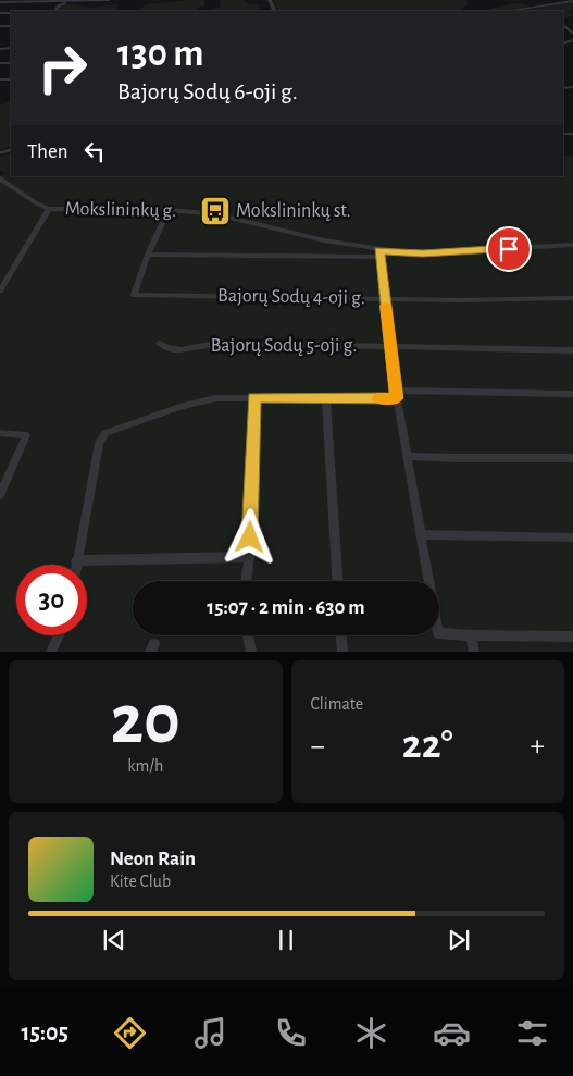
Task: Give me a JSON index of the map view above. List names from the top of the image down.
{
  "streets": {
    "street": ["Mokslininkų g.", "Bajorų Sodų 4-oji g.", "Bajorų Sodų 5-oji g."]
  },
  "crossings": [
    ["Mokslininkų g.", "Bajorų Sodų 4-oji g."]
  ],
  "places": {
    "bus stop": ["Mokslininkų st."]
  },
  "page": {
    "turn": ["130 m", "Bajorų Sodų 6-oji g."],
    "then": "Then",
    "limit": "30",
    "trip": "15:07 · 2 min · 630 m",
    "tile": [
      ["20", "km/h"],
      "Climate"
    ],
    "heat": ["−", "22°", "+"],
    "song": ["Neon Rain", "Kite Club"],
    "tabs": "15:05"
  }
}
